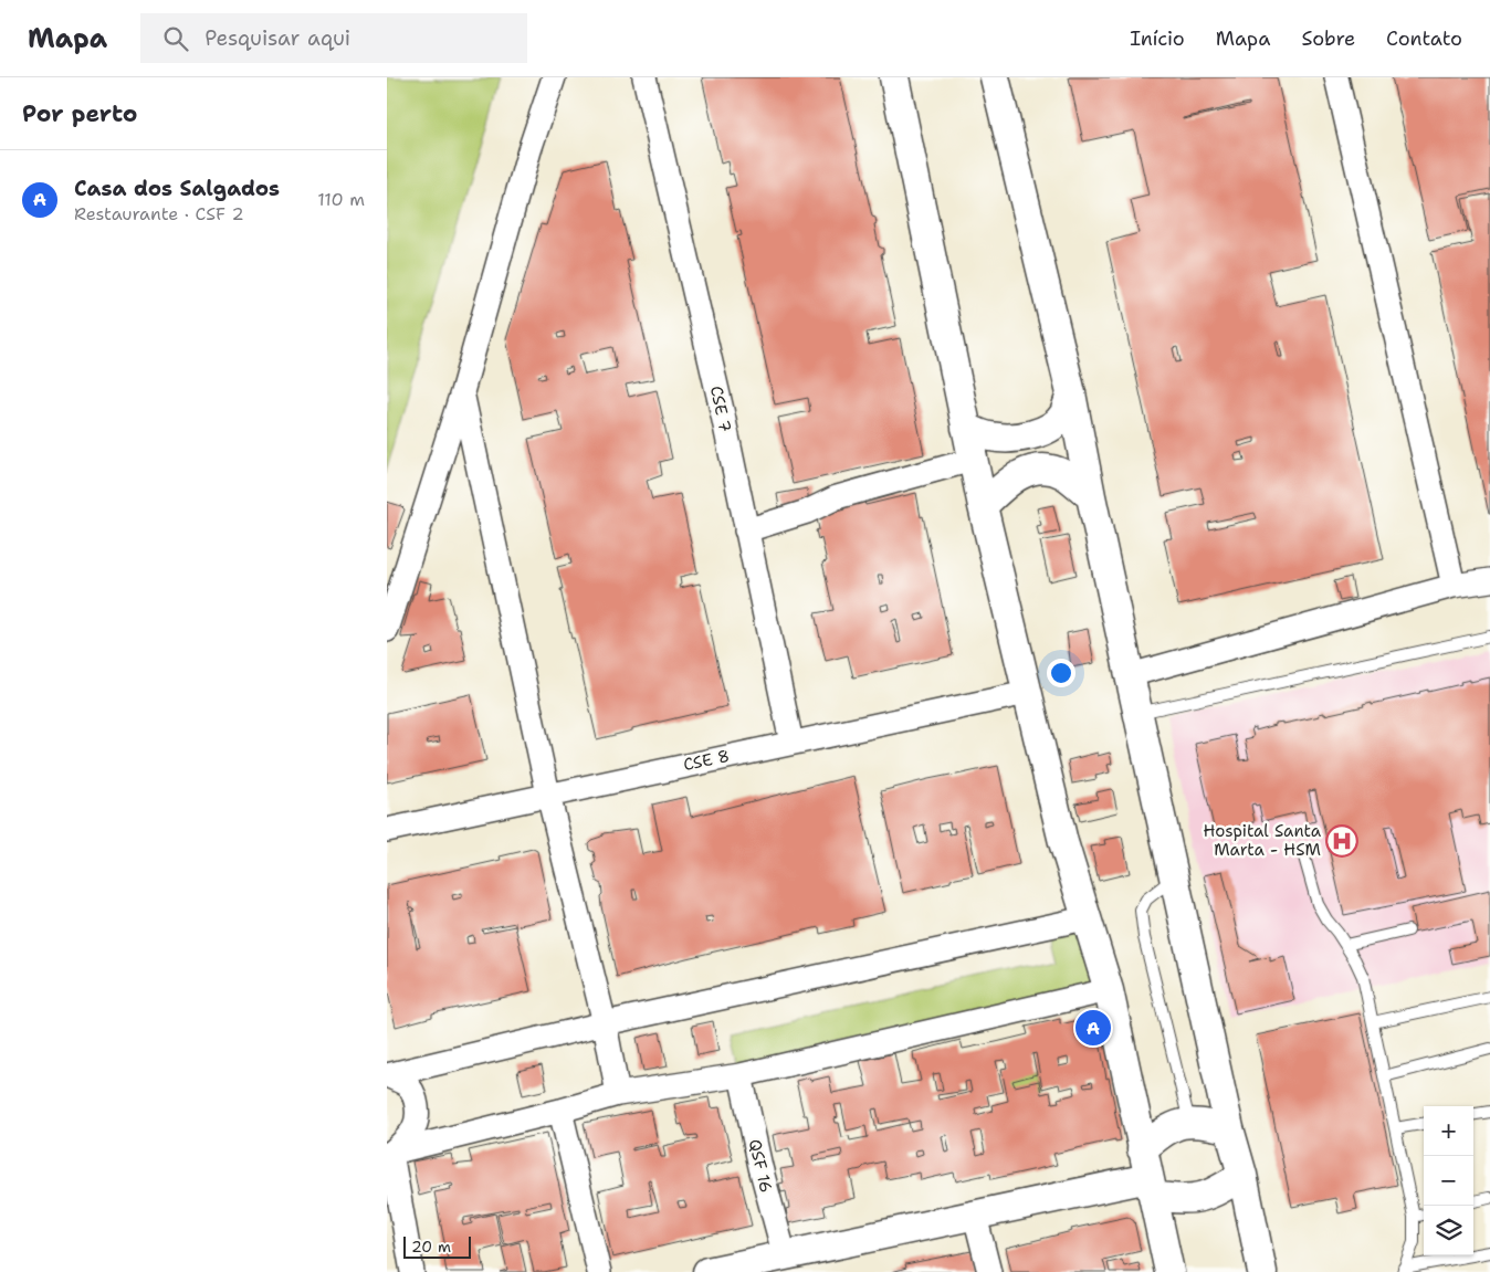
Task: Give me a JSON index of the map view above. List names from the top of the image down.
{
  "streets": {
    "street": ["CSE 7", "CSE 8", "QSF 16"]
  },
  "crossings": [
    ["CSE 7", "CSE 8"]
  ],
  "places": {
    "hospital": ["Hospital Santa Marta - HSM"]
  },
  "scale_bar": "20 m",
  "page": {
    "header": "Mapa",
    "search": "Pesquisar aqui",
    "nav": [
      "Início",
      "Mapa",
      "Sobre",
      "Contato"
    ],
    "heading": "Por perto",
    "list": [
      {
        "mark": "A",
        "name": "Casa dos Salgados",
        "note": "Restaurante · CSF 2",
        "value": "110 m"
      }
    ],
    "pins": "A",
    "map_buttons": ["+", "−"],
    "scale": "20 m"
  }
}
